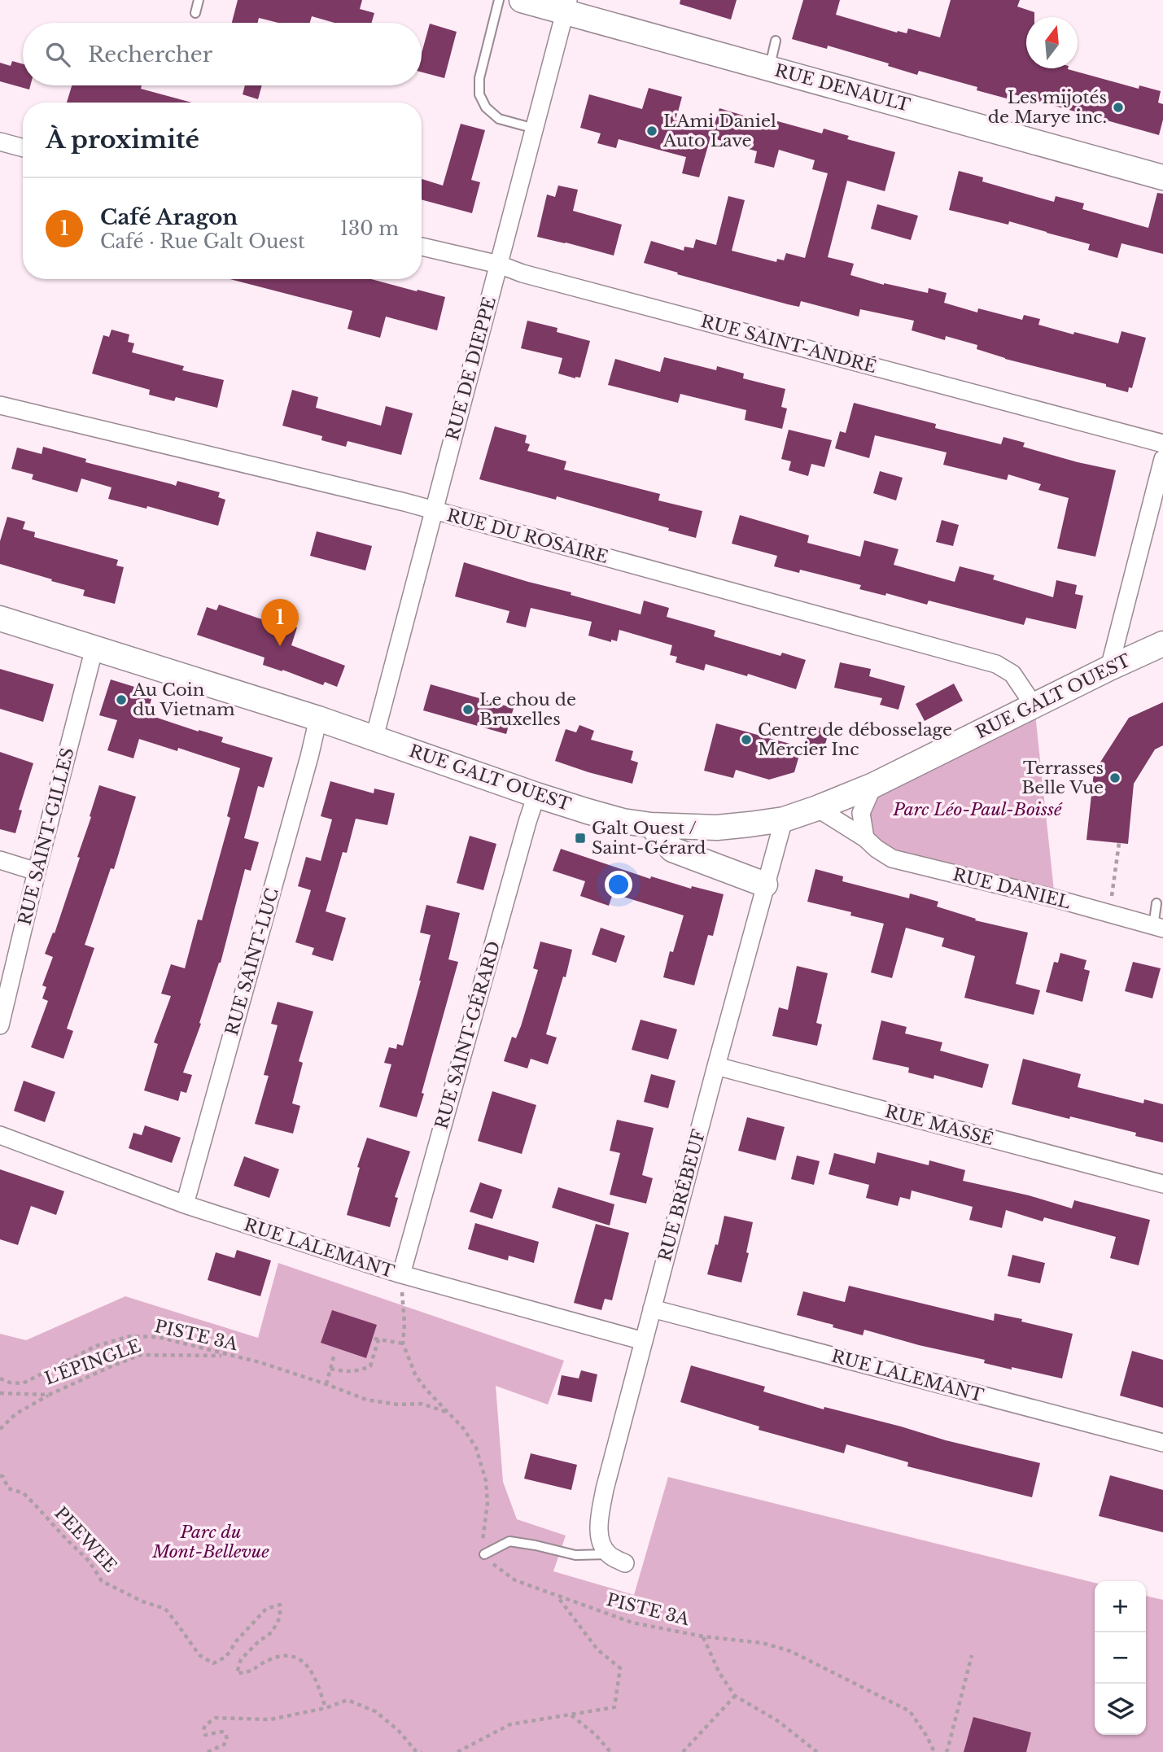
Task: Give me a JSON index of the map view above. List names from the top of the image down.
{
  "streets": {
    "main road": ["RUE DENAULT", "RUE GALT OUEST"],
    "street": [
      "RUE SAINT-ANDRÉ",
      "RUE DE DIEPPE",
      "RUE DU ROSAIRE",
      "RUE SAINT-GILLES",
      "RUE DANIEL",
      "RUE SAINT-LUC",
      "RUE SAINT-GÉRARD",
      "RUE MASSÉ",
      "RUE BRÉBEUF",
      "RUE LALEMANT"
    ],
    "path": ["PISTE 3A", "L'ÉPINGLE", "PEEWEE"]
  },
  "crossings": [
    ["RUE DENAULT", "RUE DE DIEPPE"],
    ["RUE SAINT-ANDRÉ", "RUE DE DIEPPE"],
    ["RUE DE DIEPPE", "RUE DU ROSAIRE"],
    ["RUE DE DIEPPE", "RUE GALT OUEST"],
    ["RUE DU ROSAIRE", "RUE GALT OUEST"],
    ["RUE GALT OUEST", "RUE SAINT-GILLES"],
    ["RUE GALT OUEST", "RUE DANIEL"],
    ["RUE GALT OUEST", "RUE SAINT-LUC"],
    ["RUE GALT OUEST", "RUE SAINT-GÉRARD"],
    ["RUE GALT OUEST", "RUE BRÉBEUF"],
    ["RUE SAINT-LUC", "RUE LALEMANT"],
    ["RUE SAINT-GÉRARD", "RUE LALEMANT"],
    ["RUE MASSÉ", "RUE BRÉBEUF"],
    ["RUE BRÉBEUF", "RUE LALEMANT"],
    ["PISTE 3A", "L'ÉPINGLE"]
  ],
  "parks": ["Parc Léo-Paul-Boissé", "Parc du Mont-Bellevue"],
  "places": {
    "other": [
      "Les mijotés de Marye inc.",
      "L'Ami Daniel Auto Lave",
      "Au Coin du Vietnam",
      "Le chou de Bruxelles",
      "Centre de débosselage Mercier Inc",
      "Terrasses Belle Vue"
    ],
    "transit": ["Galt Ouest / Saint-Gérard"]
  },
  "north": "top",
  "page": {
    "search": "Rechercher",
    "heading": "À proximité",
    "list": [
      {
        "mark": "1",
        "name": "Café Aragon",
        "note": "Café · Rue Galt Ouest",
        "value": "130 m"
      }
    ],
    "pins": "1",
    "map_buttons": ["+", "−"]
  }
}
